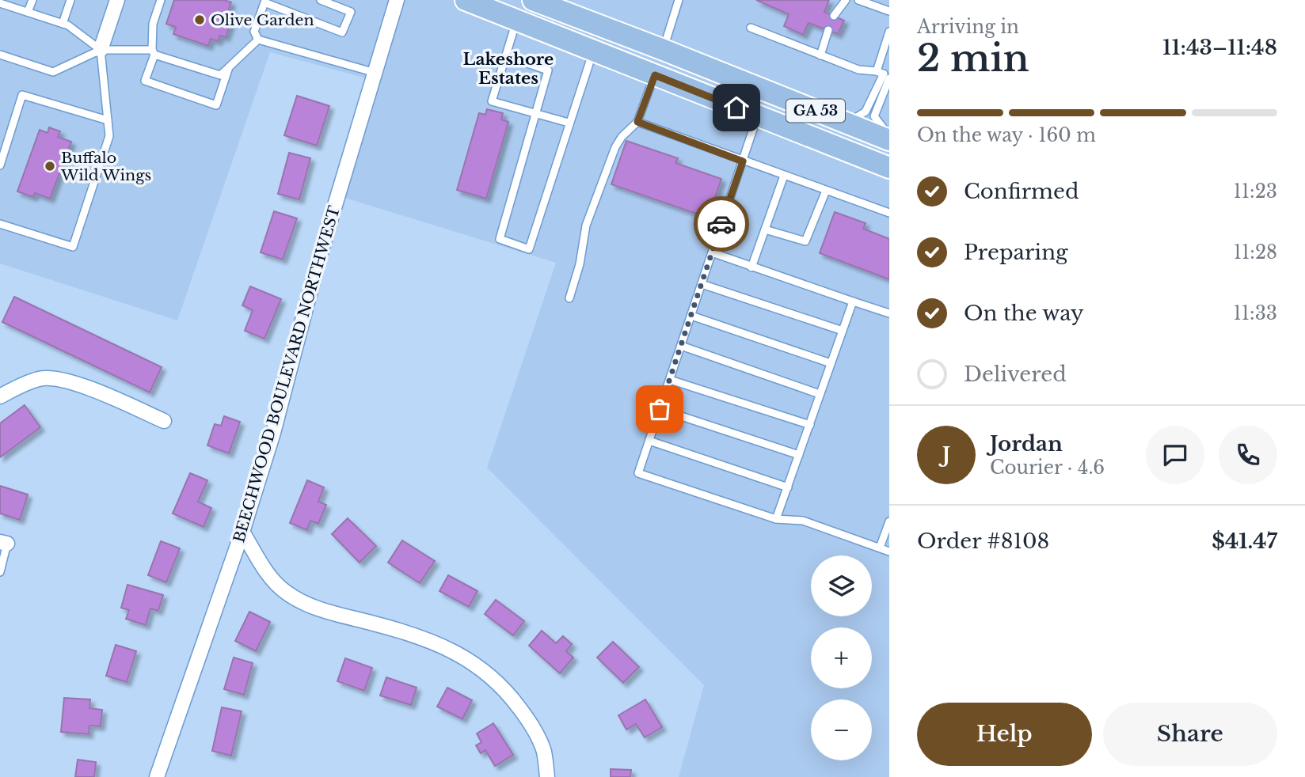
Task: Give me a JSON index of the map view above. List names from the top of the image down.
{
  "streets": {
    "main road": ["GA 53"],
    "street": ["BEECHWOOD BOULEVARD NORTHWEST"]
  },
  "districts": ["Lakeshore Estates"],
  "places": ["Olive Garden", "Buffalo Wild Wings"],
  "page": {
    "heading": ["2 min", "Arriving in", "11:43–11:48"],
    "panel": [
      "Jordan",
      "Courier · 4.6",
      "Order #8108",
      "$41.47"
    ],
    "bar": "On the way · 160 m",
    "list": [
      ["Confirmed", "11:23"],
      ["Preparing", "11:28"],
      ["On the way", "11:33"],
      "Delivered"
    ],
    "round": "J",
    "map_buttons": ["+", "−"],
    "buttons": ["Help", "Share"]
  }
}
